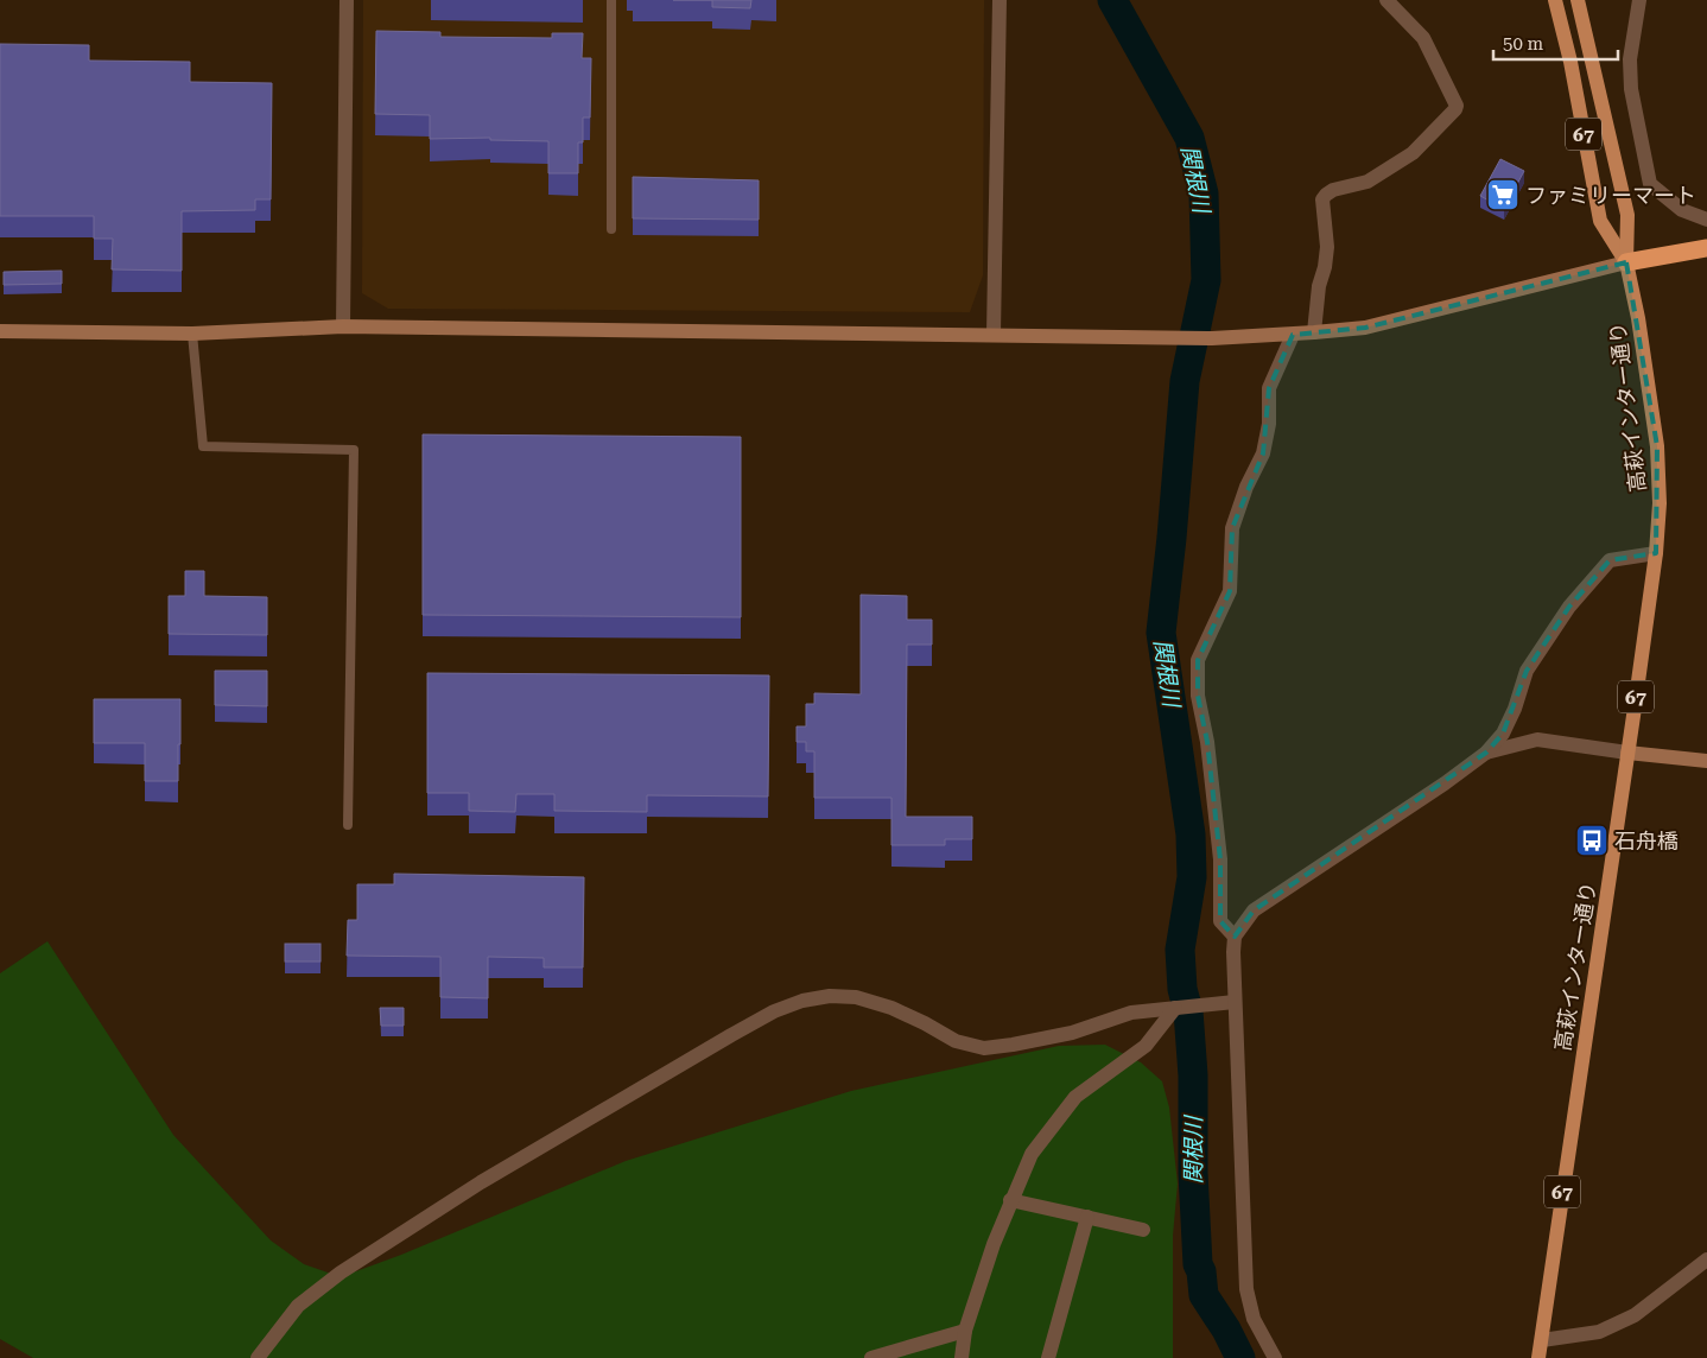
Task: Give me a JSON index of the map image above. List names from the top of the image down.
{
  "streets": {
    "main road": ["67", "高萩インター通り"]
  },
  "water": ["関根川"],
  "places": {
    "supermarket": ["ファミリーマート"],
    "bus stop": ["石舟橋"]
  },
  "scale_bar": "50 m"
}
